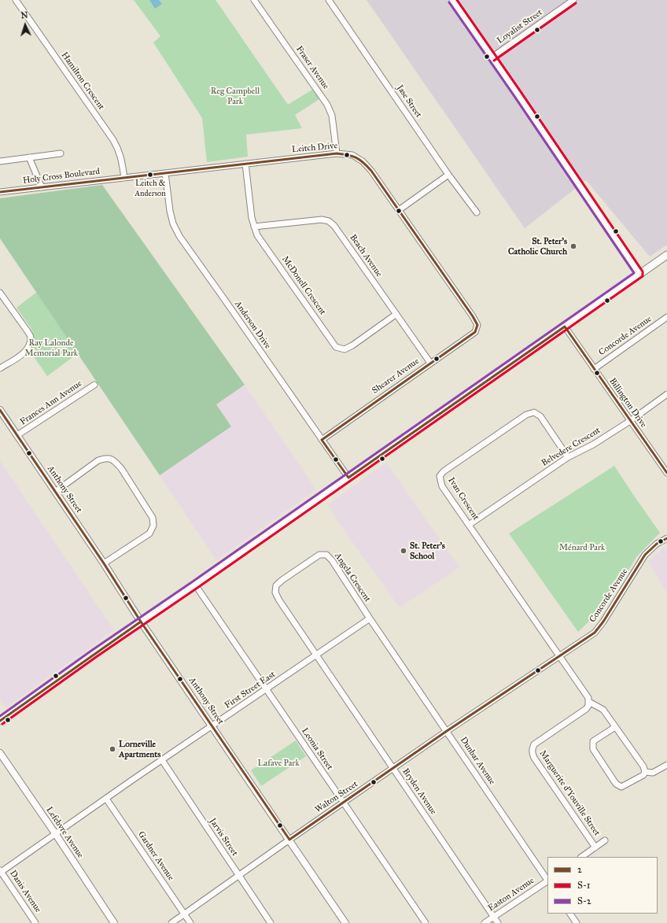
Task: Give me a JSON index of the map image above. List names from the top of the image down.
{
  "streets": {
    "street": [
      "Loyalist Street",
      "Fraser Avenue",
      "Hamilton Crescent",
      "Jase Street",
      "Leitch Drive",
      "Holy Cross Boulevard",
      "Beach Avenue",
      "McDonell Crescent",
      "Anderson Drive",
      "Concorde Avenue",
      "Shearer Avenue",
      "Frances Ann Avenue",
      "Billington Drive",
      "Belvedere Crescent",
      "Anthony Street",
      "Ivan Crescent",
      "Angela Crescent",
      "First Street East",
      "Leonia Street",
      "Dunbar Avenue",
      "Bryden Avenue",
      "Marguerite d'Youville Street",
      "Walton Street",
      "Lefebvre Avenue",
      "Jarvis Street",
      "Gardner Avenue",
      "Danis Avenue",
      "Easton Avenue"
    ]
  },
  "crossings": [
    ["Fraser Avenue", "Leitch Drive"],
    ["Hamilton Crescent", "Leitch Drive"],
    ["Hamilton Crescent", "Holy Cross Boulevard"],
    ["Leitch Drive", "Holy Cross Boulevard"],
    ["Leitch Drive", "McDonell Crescent"],
    ["Leitch Drive", "Anderson Drive"],
    ["Leitch Drive", "Shearer Avenue"],
    ["Beach Avenue", "McDonell Crescent"],
    ["Beach Avenue", "Shearer Avenue"],
    ["Anderson Drive", "Shearer Avenue"],
    ["Concorde Avenue", "Billington Drive"],
    ["Concorde Avenue", "Ivan Crescent"],
    ["Concorde Avenue", "Walton Street"],
    ["Frances Ann Avenue", "Anthony Street"],
    ["Billington Drive", "Belvedere Crescent"],
    ["Belvedere Crescent", "Ivan Crescent"],
    ["Anthony Street", "First Street East"],
    ["Anthony Street", "Walton Street"],
    ["Ivan Crescent", "Walton Street"],
    ["Angela Crescent", "First Street East"],
    ["Angela Crescent", "Dunbar Avenue"],
    ["Angela Crescent", "Bryden Avenue"],
    ["First Street East", "Leonia Street"],
    ["First Street East", "Dunbar Avenue"],
    ["First Street East", "Bryden Avenue"],
    ["First Street East", "Lefebvre Avenue"],
    ["First Street East", "Jarvis Street"],
    ["First Street East", "Gardner Avenue"],
    ["First Street East", "Danis Avenue"],
    ["Leonia Street", "Walton Street"],
    ["Dunbar Avenue", "Walton Street"],
    ["Bryden Avenue", "Walton Street"],
    ["Bryden Avenue", "Easton Avenue"],
    ["Walton Street", "Jarvis Street"],
    ["Walton Street", "Gardner Avenue"]
  ],
  "parks": [
    "Reg Campbell Park",
    "Ray Lalonde Memorial Park",
    "Ménard Park",
    "Lafave Park"
  ],
  "places": [
    "Leitch & Anderson",
    "St. Peter's Catholic Church",
    "St. Peter's School",
    "Lorneville Apartments"
  ],
  "lines": ["transit line S-1", "transit line S-2", "transit line 2"],
  "legend": ["2", "S-1", "S-2"],
  "north": "top"
}
